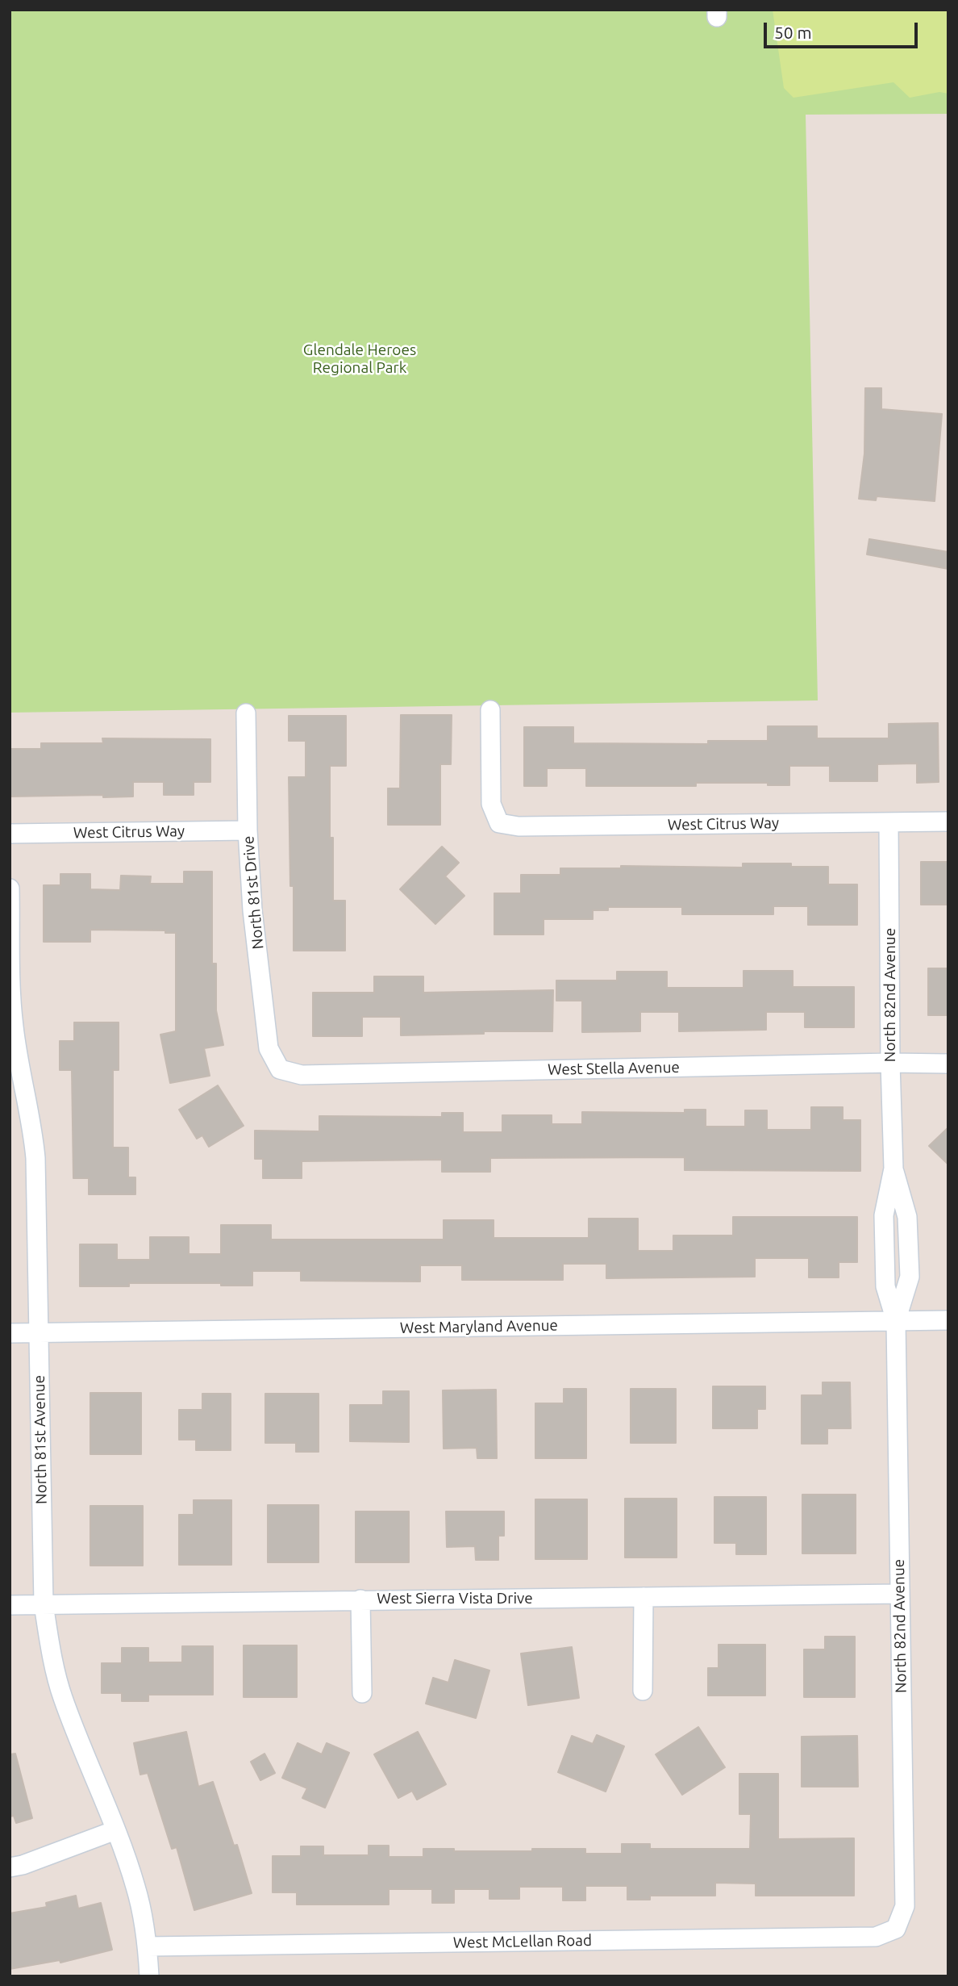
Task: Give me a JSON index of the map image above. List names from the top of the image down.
{
  "streets": {
    "street": [
      "West Citrus Way",
      "North 81st Drive",
      "North 82nd Avenue",
      "West Stella Avenue",
      "West Maryland Avenue",
      "North 81st Avenue",
      "West Sierra Vista Drive",
      "West McLellan Road"
    ]
  },
  "crossings": [
    ["West Citrus Way", "North 81st Drive"],
    ["West Citrus Way", "North 82nd Avenue"],
    ["North 81st Drive", "West Stella Avenue"],
    ["North 82nd Avenue", "West Stella Avenue"],
    ["North 82nd Avenue", "West Maryland Avenue"],
    ["North 82nd Avenue", "West Sierra Vista Drive"],
    ["North 82nd Avenue", "West McLellan Road"],
    ["West Maryland Avenue", "North 81st Avenue"],
    ["North 81st Avenue", "West Sierra Vista Drive"],
    ["North 81st Avenue", "West McLellan Road"]
  ],
  "parks": ["Glendale Heroes Regional Park"],
  "scale_bar": "50 m"
}
